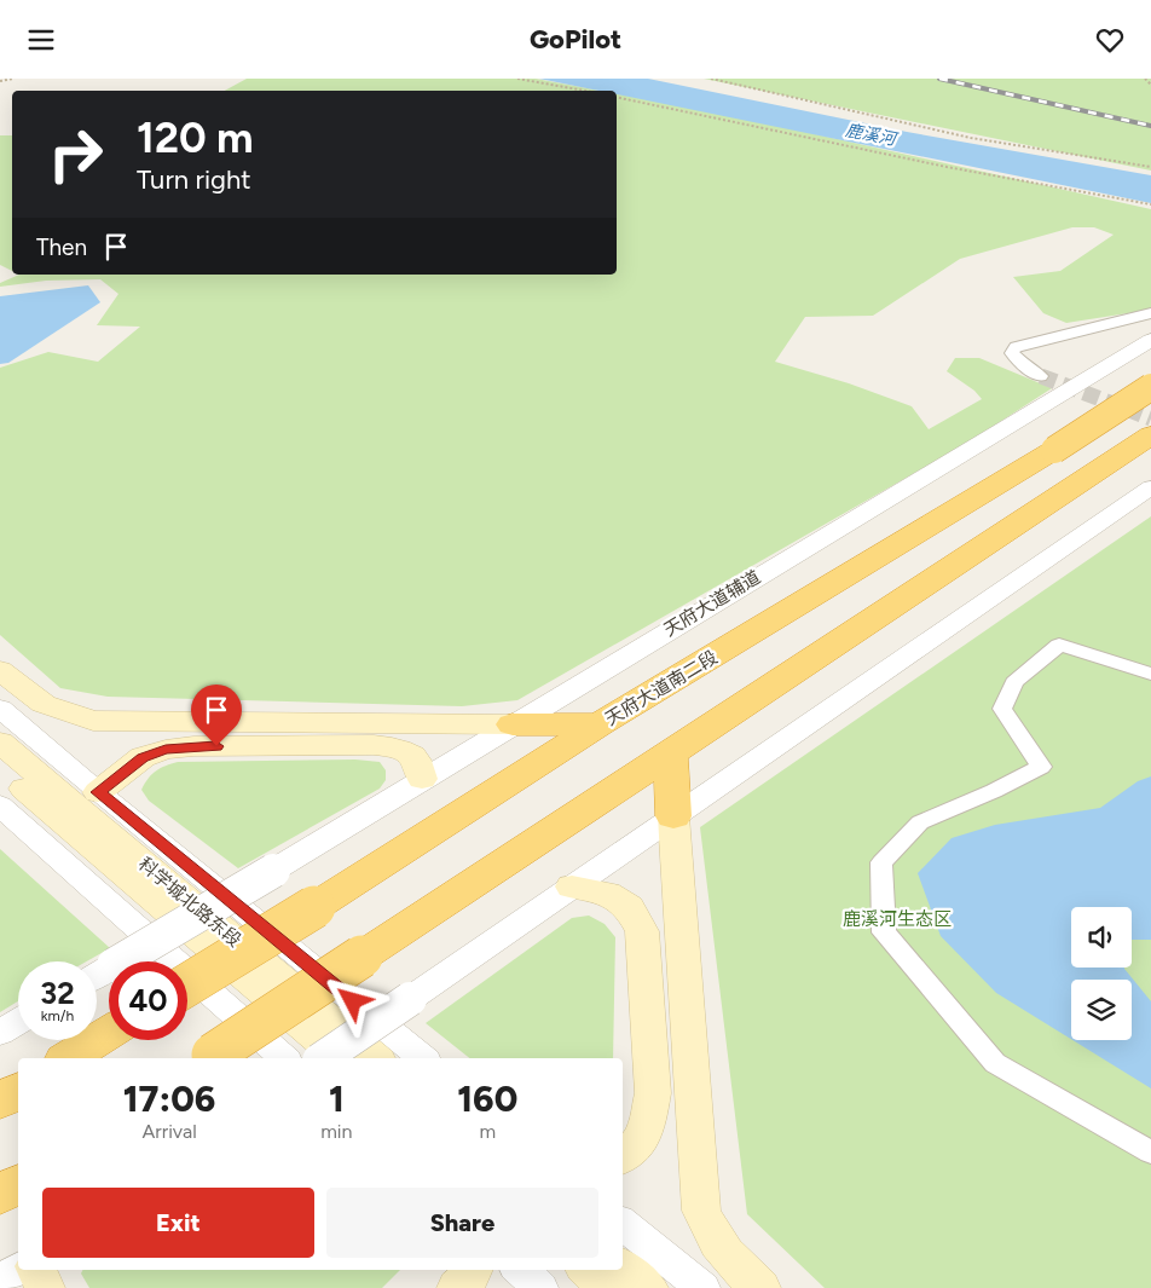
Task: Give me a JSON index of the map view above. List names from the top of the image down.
{
  "streets": {
    "highway": ["天府大道南二段"],
    "main road": ["科学城北路东段"],
    "street": ["天府大道辅道"]
  },
  "water": ["鹿溪河"],
  "parks": ["鹿溪河生态区"],
  "page": {
    "header": "GoPilot",
    "turn": ["120 m", "Turn right"],
    "then": "Then",
    "speed": "32 km/h",
    "limit": "40",
    "eta": [
      "17:06",
      "Arrival",
      "1",
      "min",
      "160",
      "m"
    ],
    "buttons": ["Exit", "Share"]
  }
}
